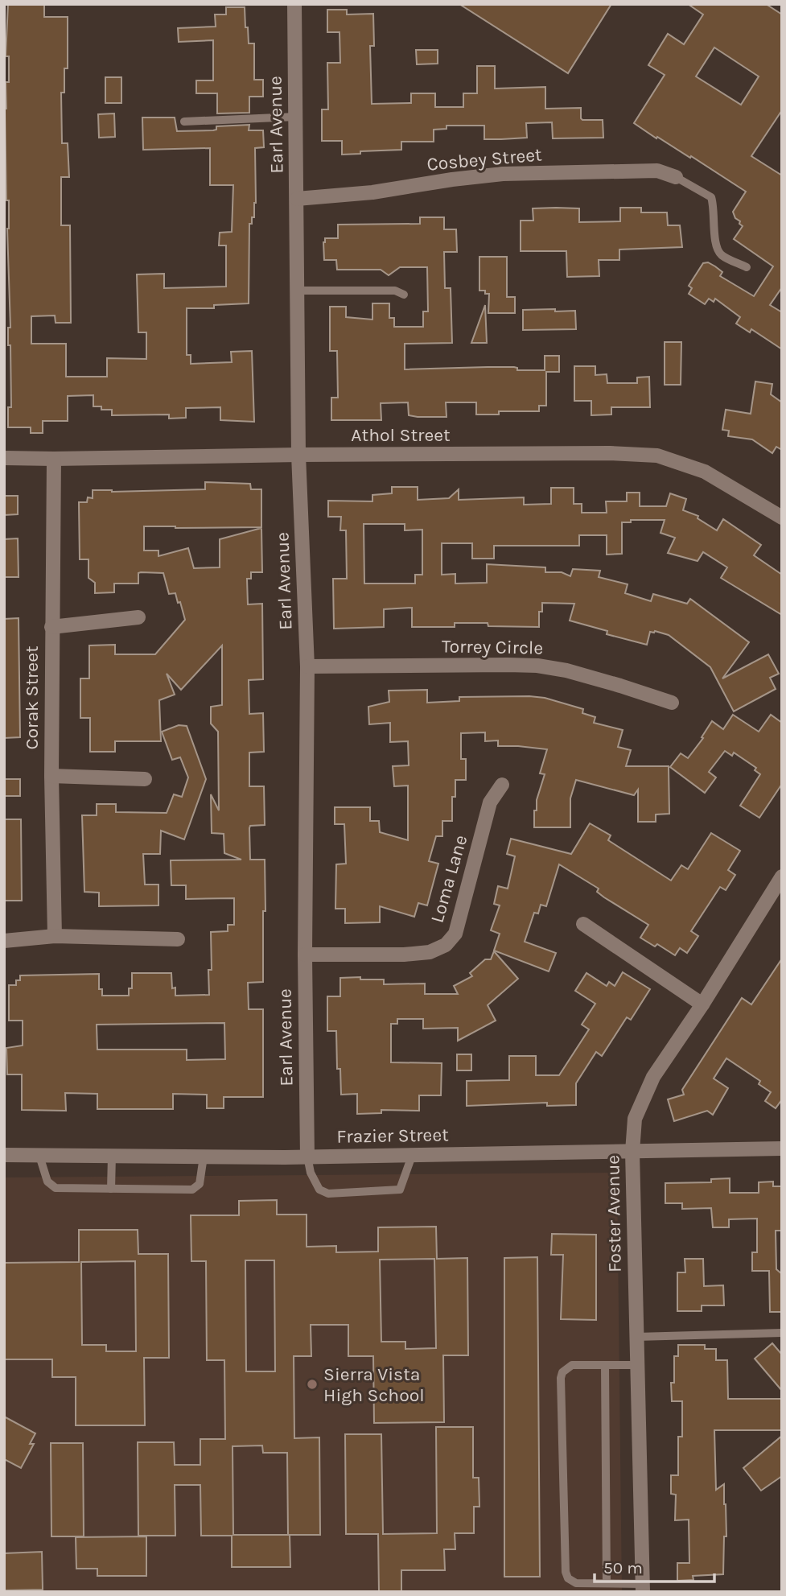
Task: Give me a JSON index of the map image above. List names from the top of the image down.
{
  "streets": {
    "street": [
      "Earl Avenue",
      "Cosbey Street",
      "Athol Street",
      "Torrey Circle",
      "Corak Street",
      "Loma Lane",
      "Frazier Street",
      "Foster Avenue"
    ]
  },
  "crossings": [
    ["Earl Avenue", "Cosbey Street"],
    ["Earl Avenue", "Athol Street"],
    ["Earl Avenue", "Torrey Circle"],
    ["Earl Avenue", "Loma Lane"],
    ["Earl Avenue", "Frazier Street"],
    ["Athol Street", "Corak Street"],
    ["Frazier Street", "Foster Avenue"]
  ],
  "places": ["Sierra Vista High School"],
  "scale_bar": "50 m"
}
